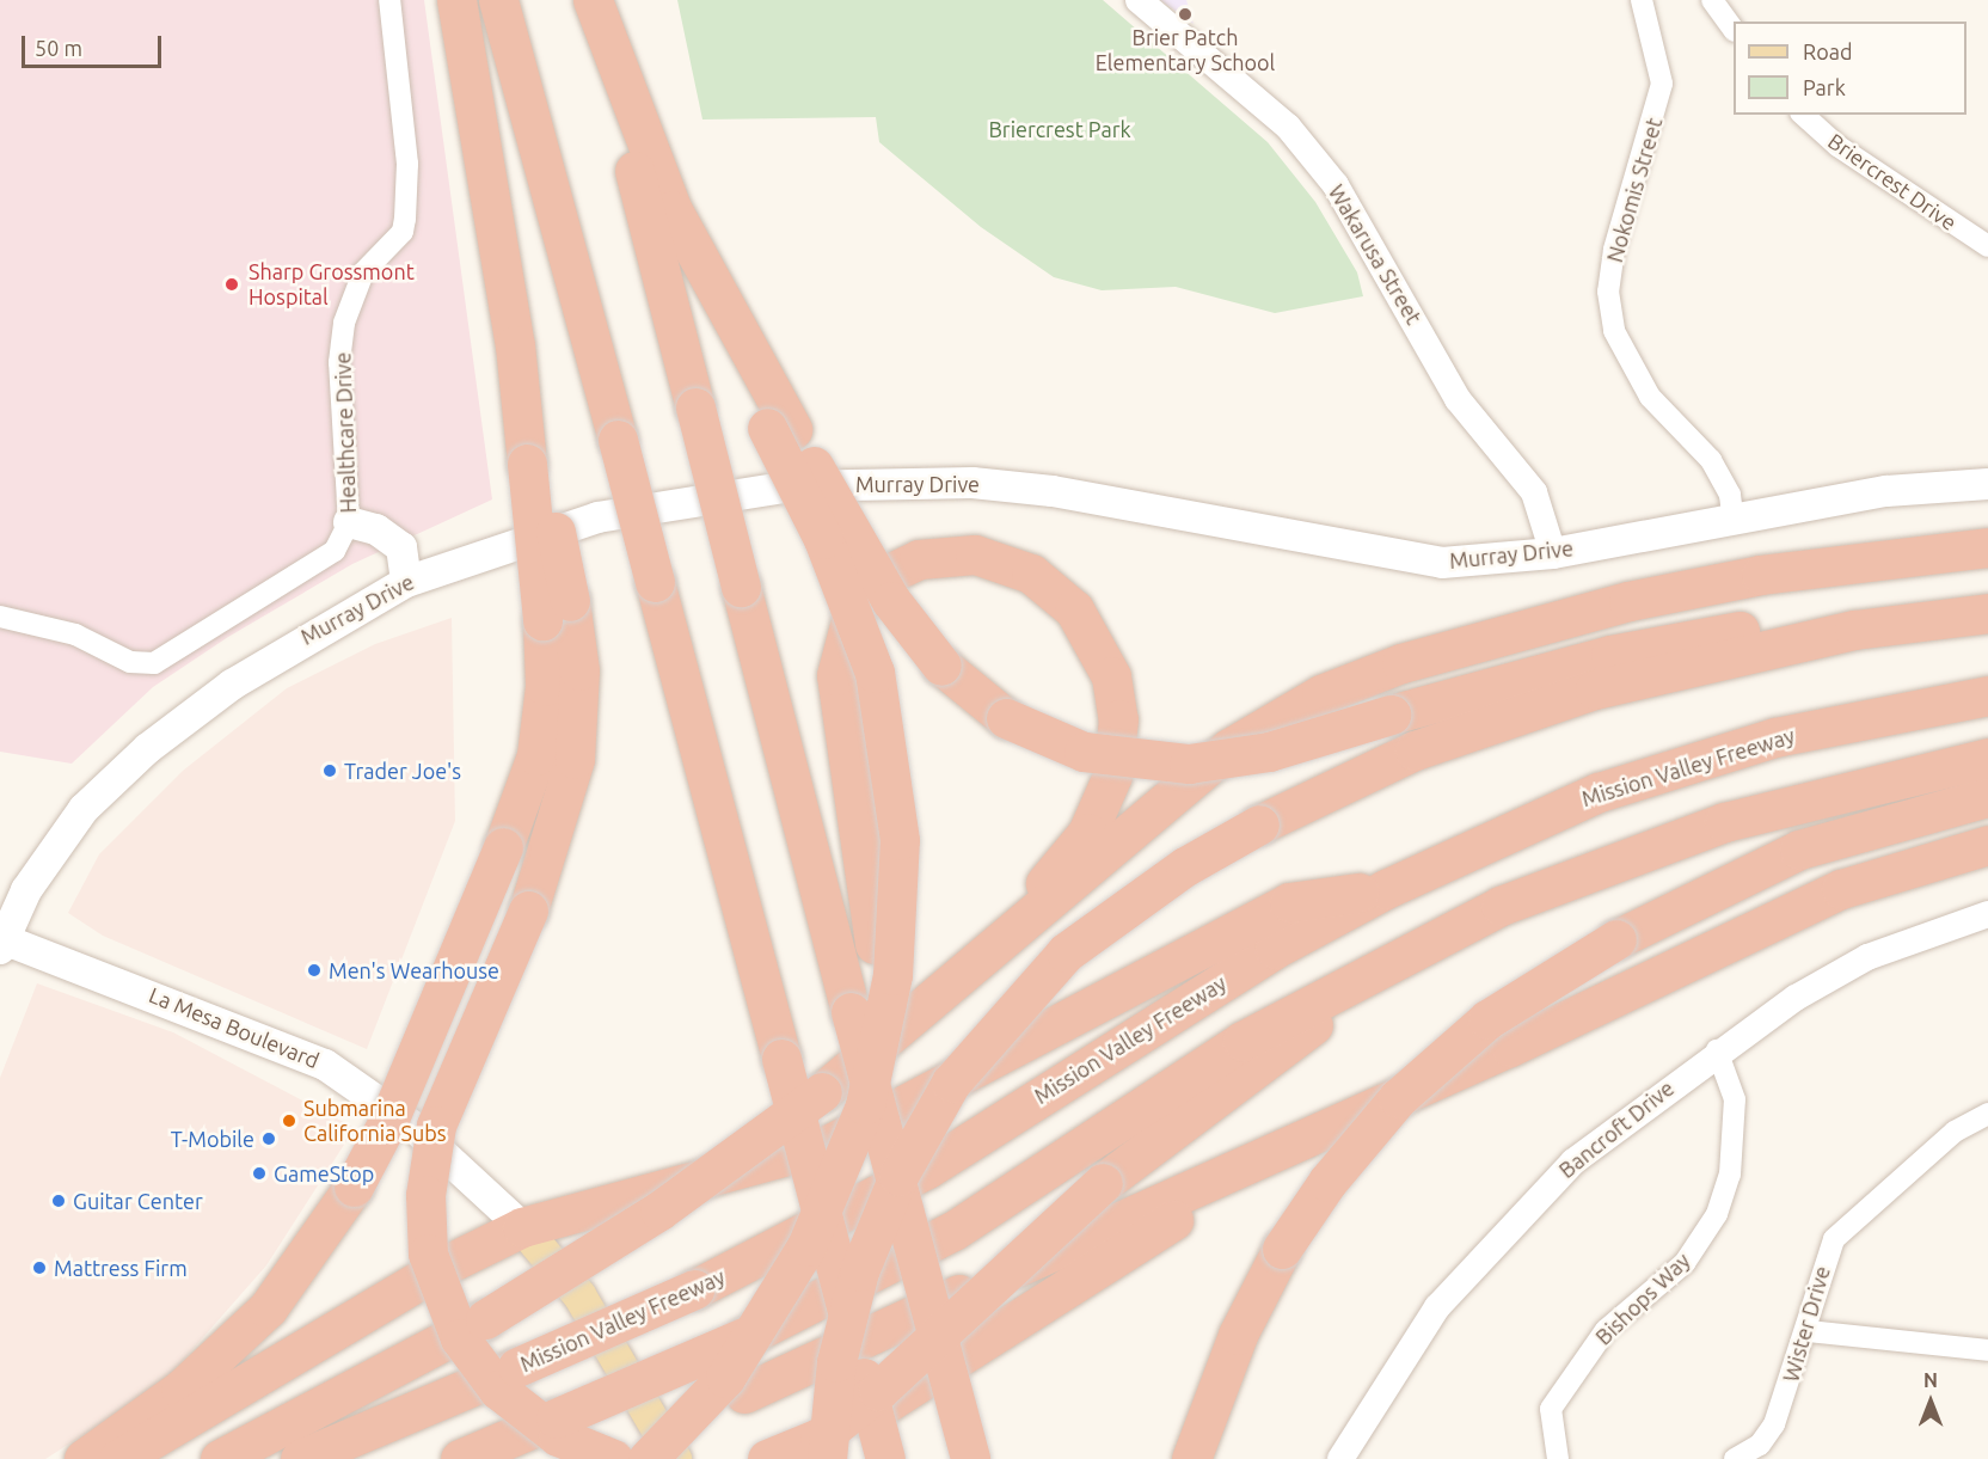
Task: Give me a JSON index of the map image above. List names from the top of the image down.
{
  "streets": {
    "highway": ["Mission Valley Freeway"],
    "main road": ["Murray Drive", "La Mesa Boulevard"],
    "street": [
      "Briercrest Drive",
      "Nokomis Street",
      "Wakarusa Street",
      "Healthcare Drive",
      "Bancroft Drive",
      "Bishops Way",
      "Wister Drive"
    ]
  },
  "crossings": [
    ["Nokomis Street", "Murray Drive"],
    ["Wakarusa Street", "Murray Drive"],
    ["Murray Drive", "La Mesa Boulevard"],
    ["Bancroft Drive", "Bishops Way"]
  ],
  "parks": ["Briercrest Park"],
  "places": [
    "Brier Patch Elementary School",
    "Sharp Grossmont Hospital",
    "Trader Joe's",
    "Men's Wearhouse",
    "Submarina California Subs",
    "T-Mobile",
    "GameStop",
    "Guitar Center",
    "Mattress Firm"
  ],
  "legend": ["Road", "Park"],
  "scale_bar": "50 m",
  "north": "top"
}
